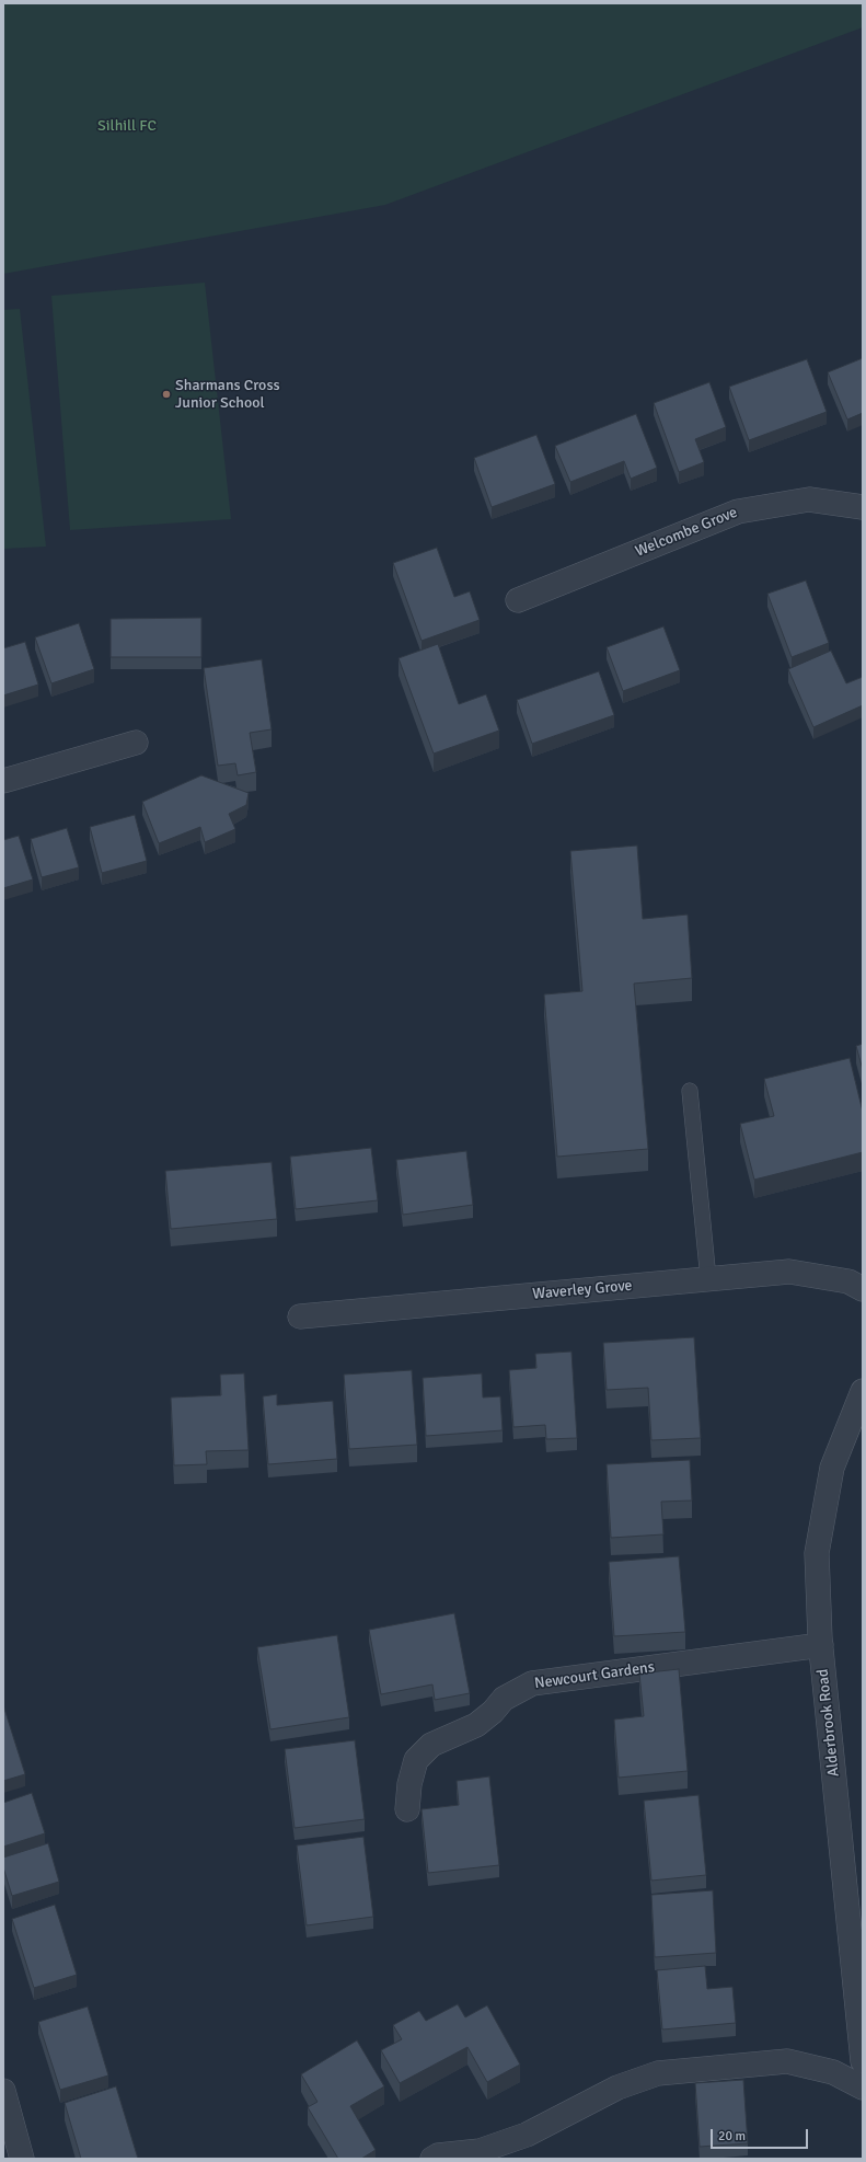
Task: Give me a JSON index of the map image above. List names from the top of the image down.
{
  "streets": {
    "street": [
      "Welcombe Grove",
      "Waverley Grove",
      "Newcourt Gardens",
      "Alderbrook Road"
    ]
  },
  "crossings": [
    ["Newcourt Gardens", "Alderbrook Road"]
  ],
  "parks": ["Silhill FC"],
  "places": ["Sharmans Cross Junior School"],
  "scale_bar": "20 m"
}
